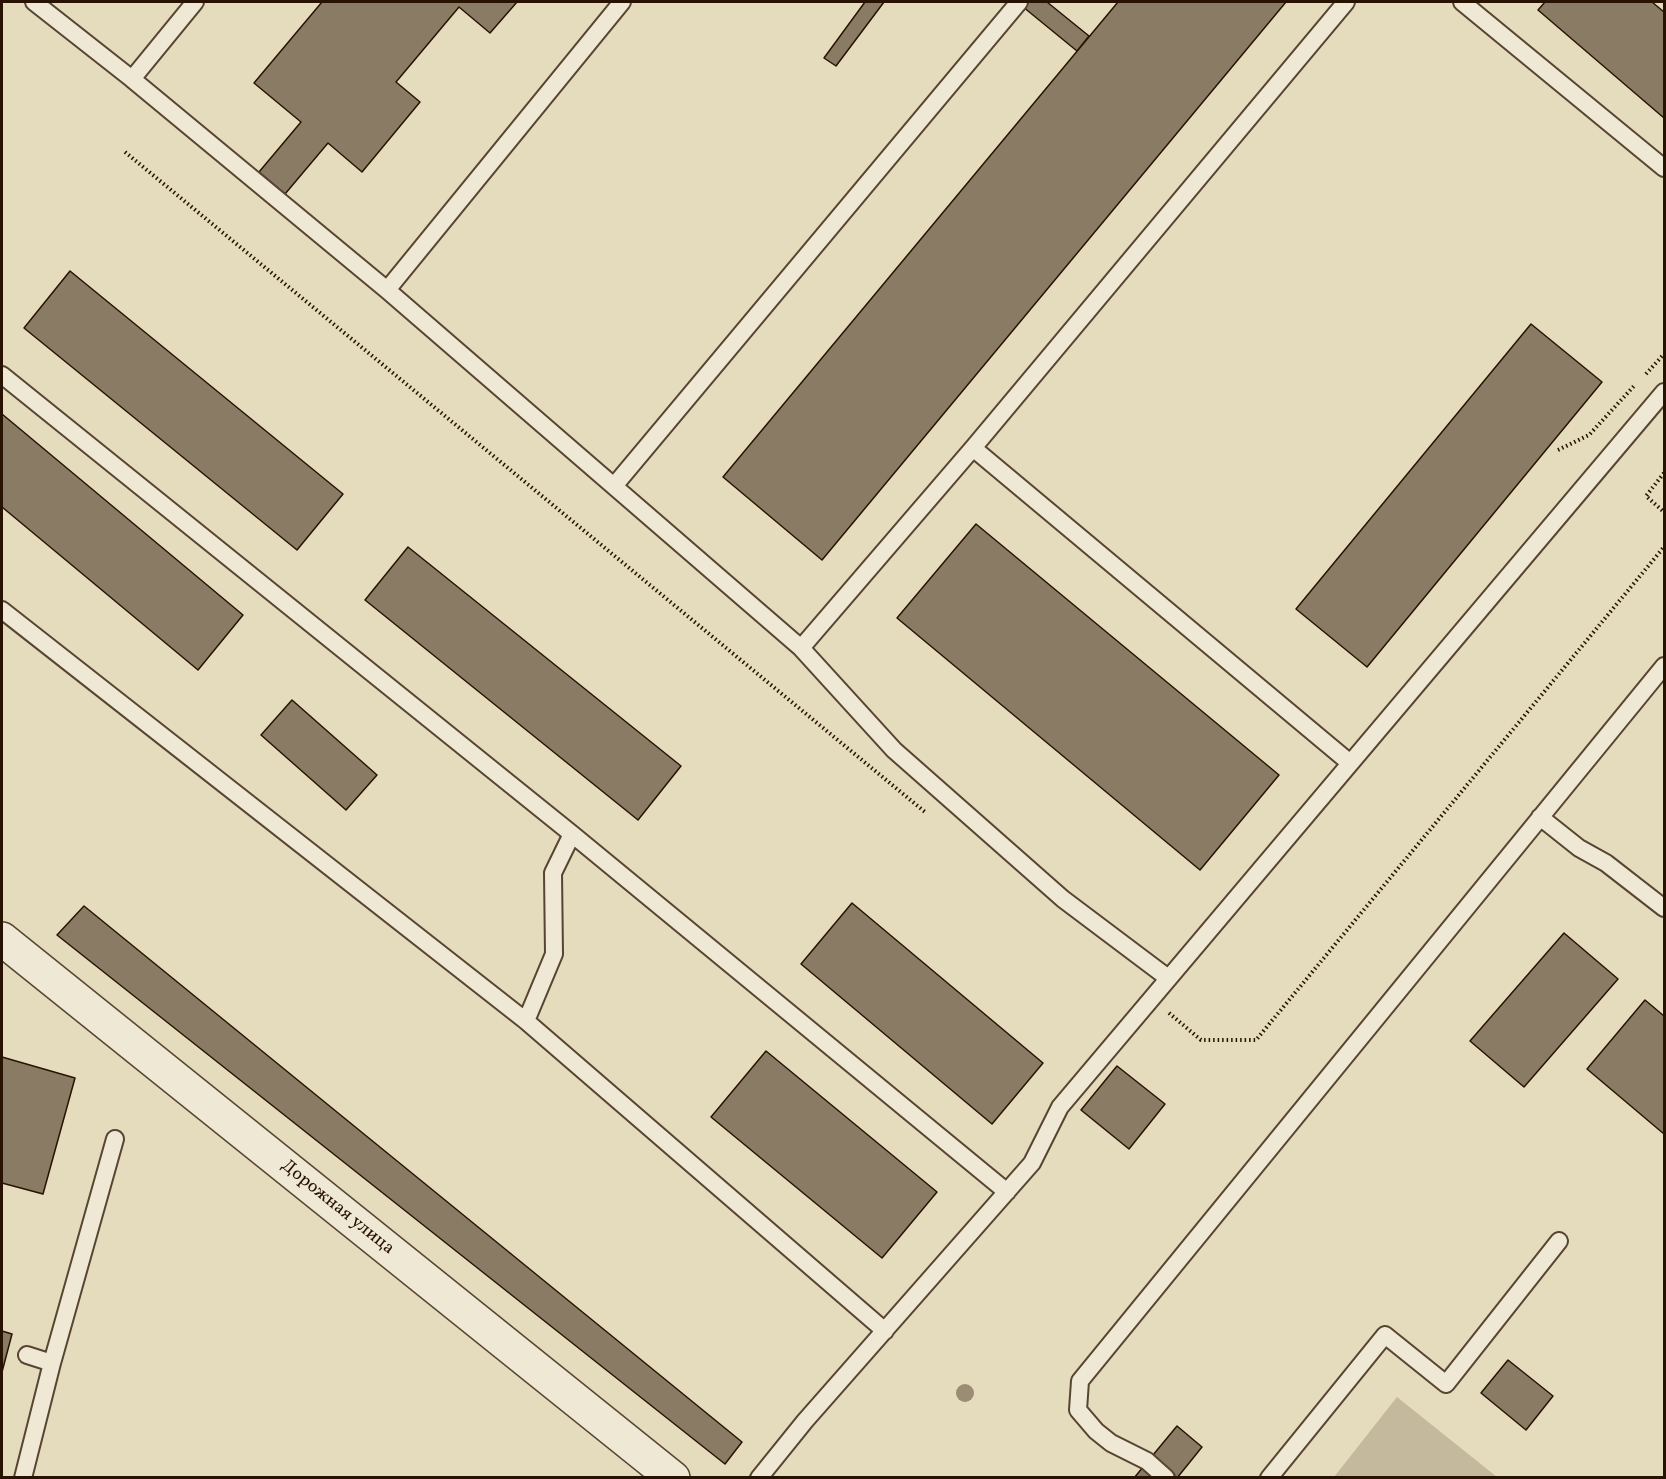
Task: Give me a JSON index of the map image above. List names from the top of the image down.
{
  "streets": {
    "street": ["Дорожная улица"]
  }
}
